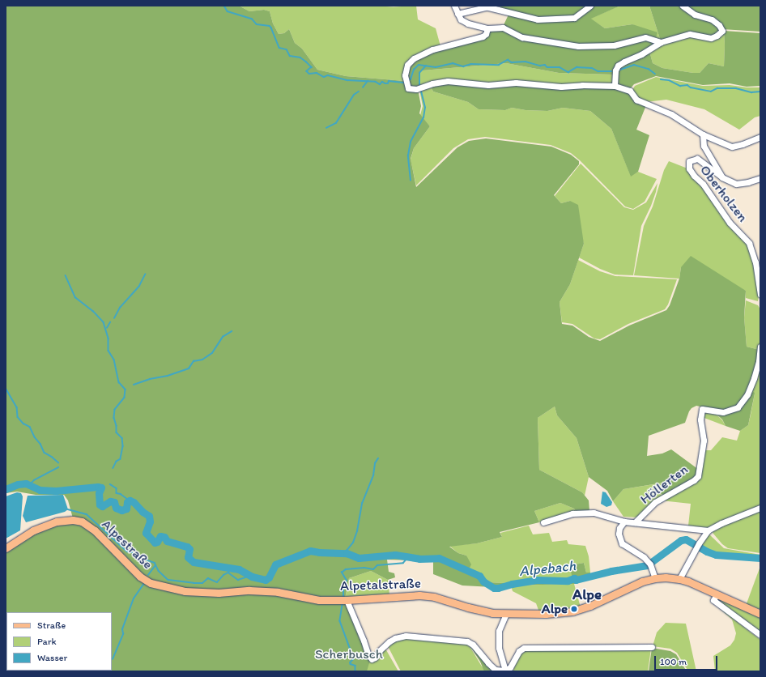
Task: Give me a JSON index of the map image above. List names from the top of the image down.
{
  "streets": {
    "main road": ["Alpestraße", "Alpetalstraße"],
    "street": ["Oberholzen", "Höllerten"]
  },
  "crossings": [
    ["Alpestraße", "Alpetalstraße"]
  ],
  "districts": ["Alpe"],
  "water": ["Alpebach"],
  "parks": ["Scherbusch"],
  "places": ["Alpe"],
  "legend": ["Straße", "Park", "Wasser"],
  "scale_bar": "100 m"
}
